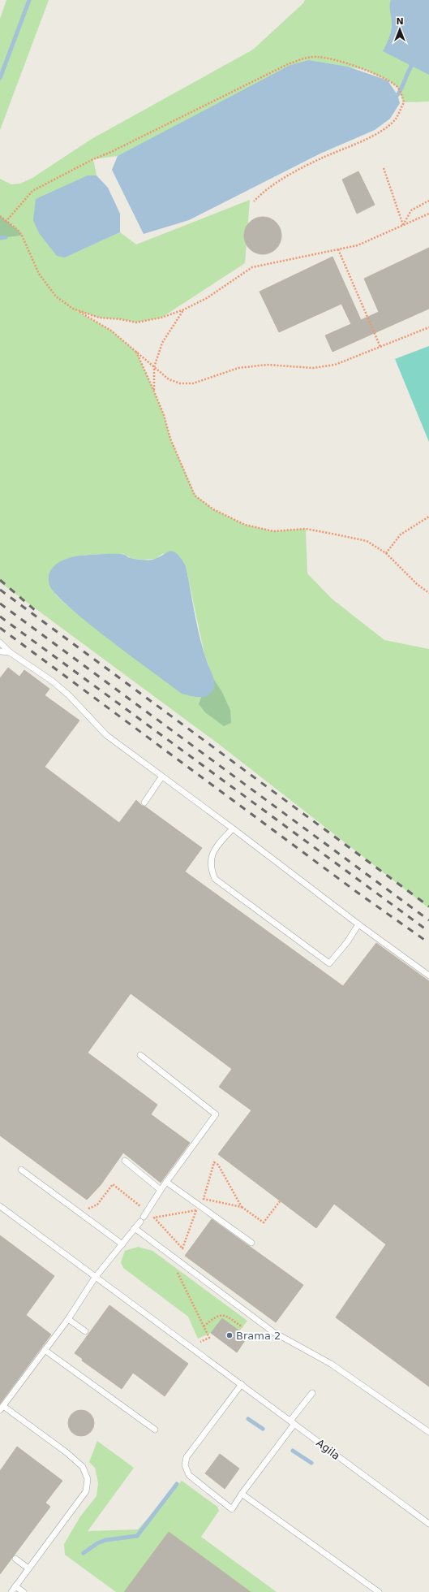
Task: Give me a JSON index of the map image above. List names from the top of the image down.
{
  "streets": {
    "lane": ["Agila"]
  },
  "places": ["Brama 2"],
  "north": "top"
}
